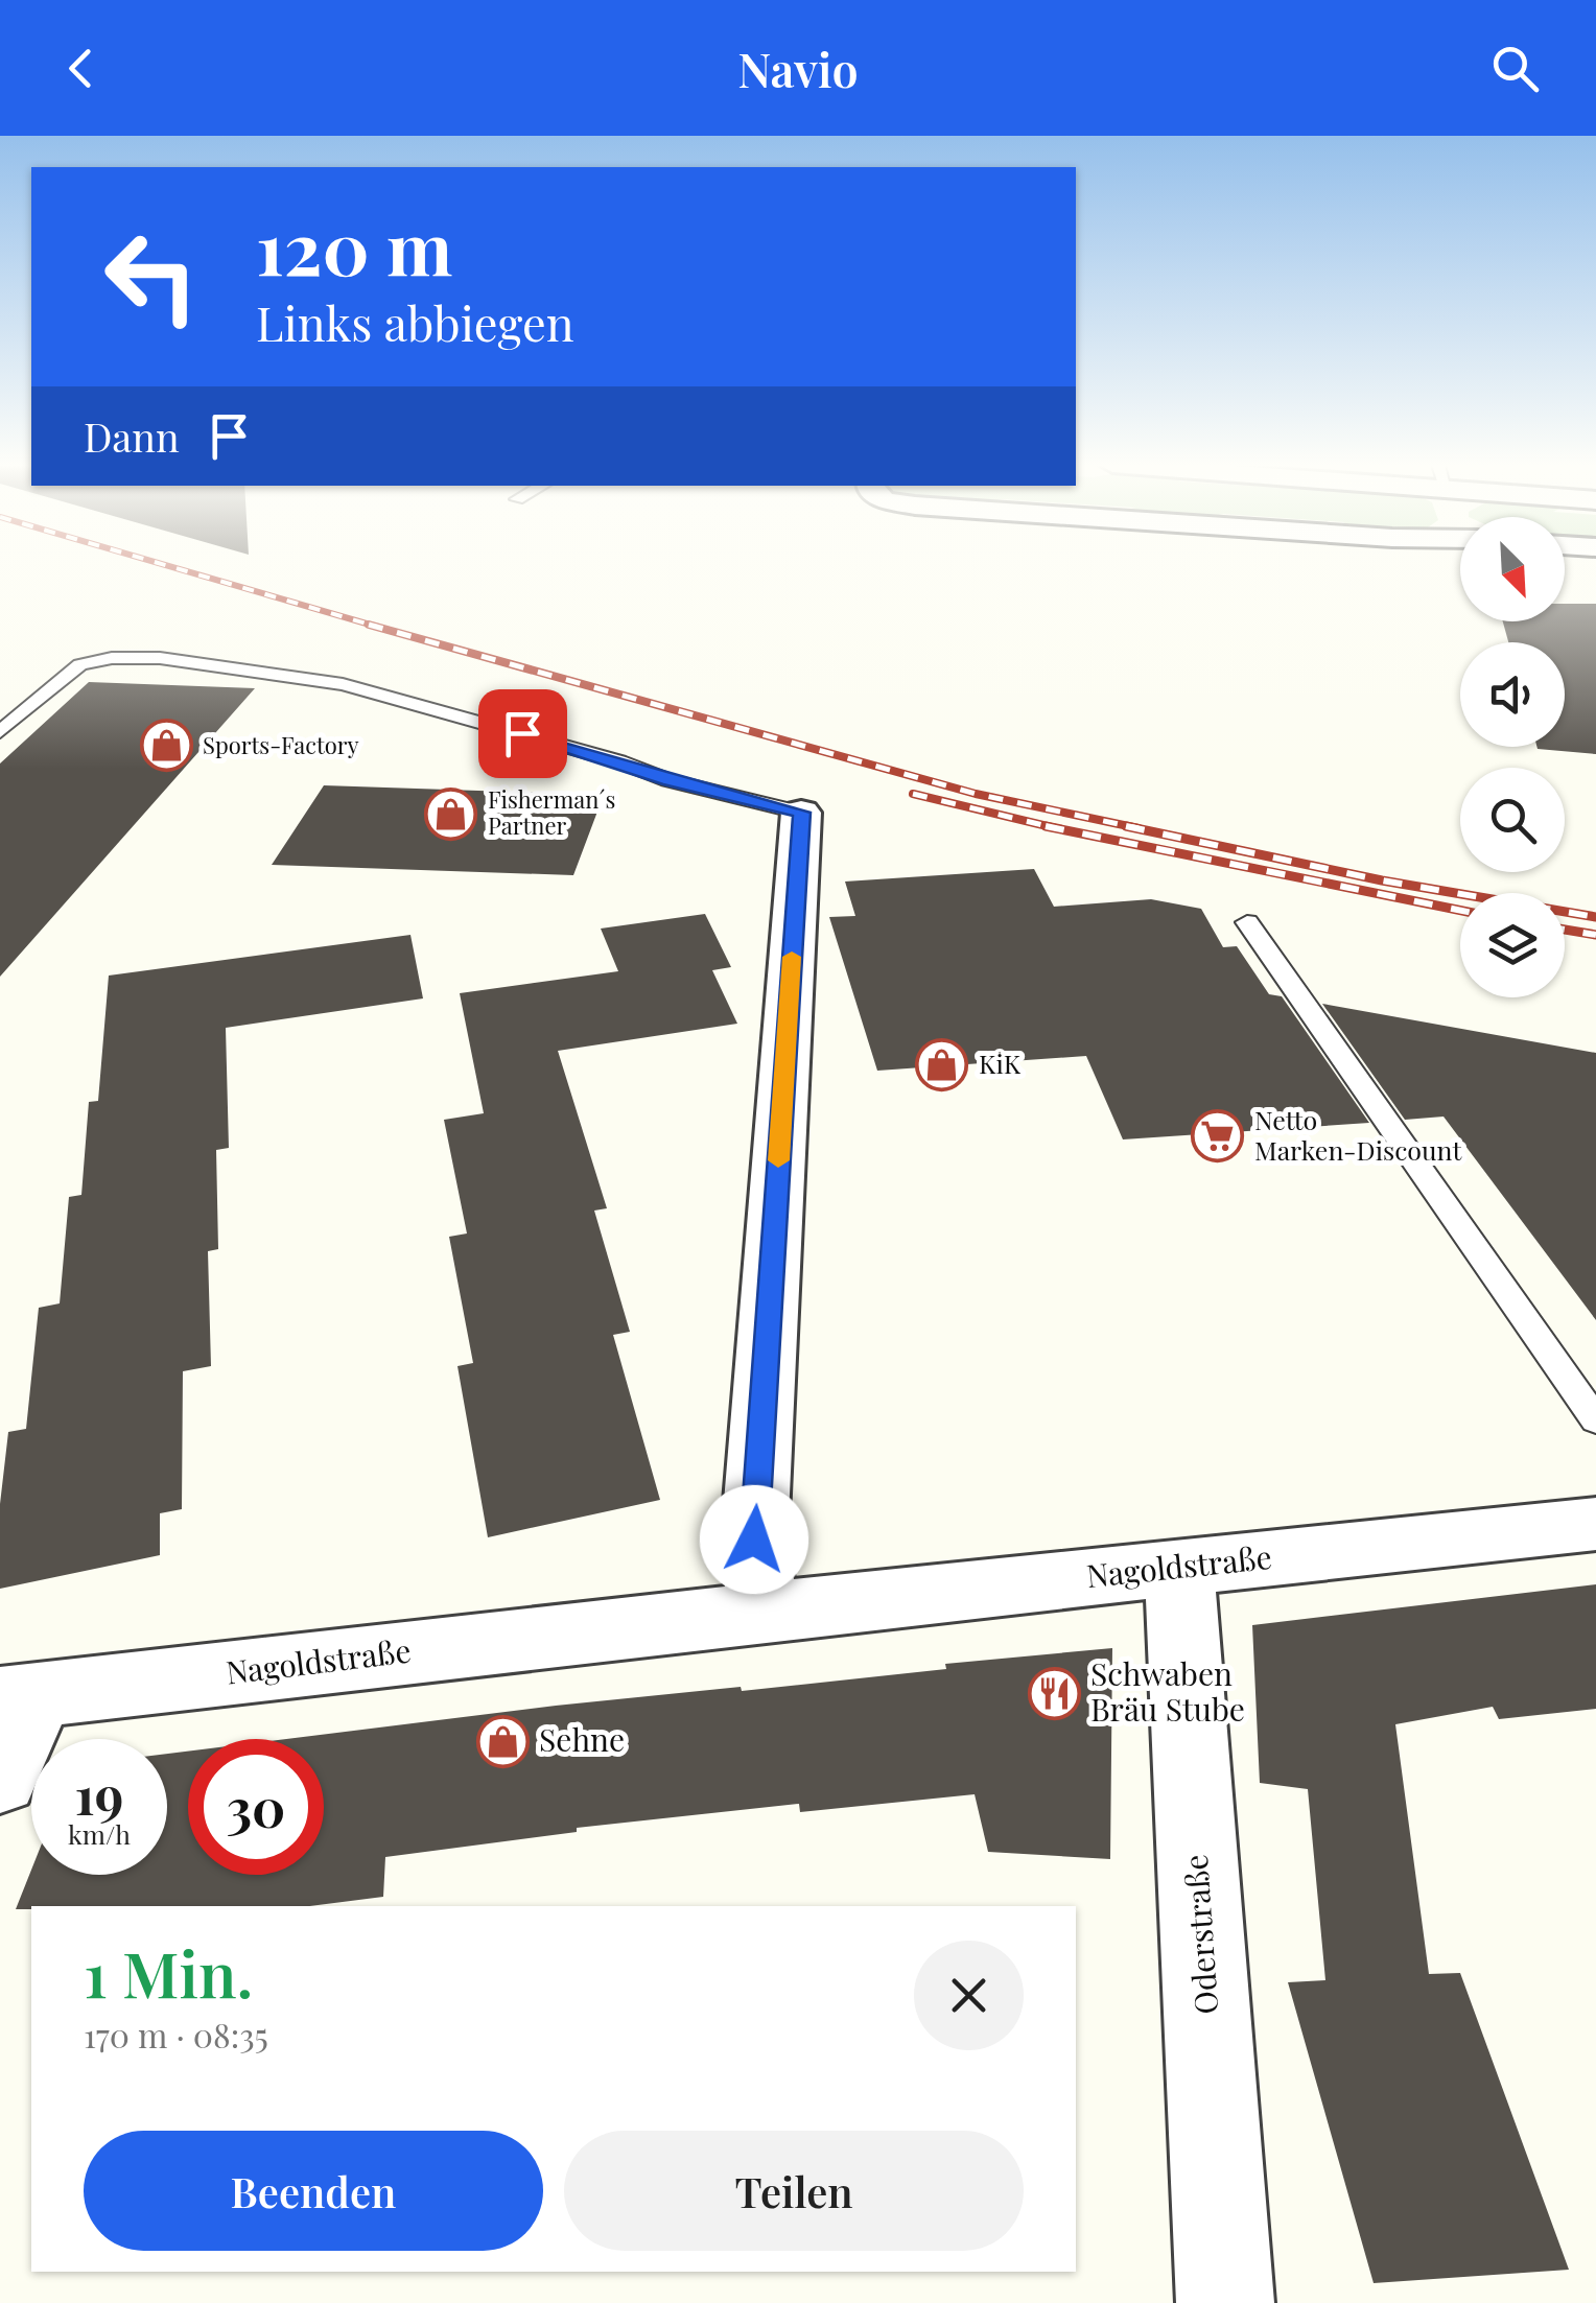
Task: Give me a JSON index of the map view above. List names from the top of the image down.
{
  "streets": {
    "street": ["Nagoldstraße", "Oderstraße"]
  },
  "crossings": [
    ["Nagoldstraße", "Oderstraße"]
  ],
  "places": {
    "shop": [
      "Sports-Factory",
      "Fisherman´s Partner",
      "KiK",
      "Sehne"
    ],
    "supermarket": ["Netto Marken-Discount"],
    "restaurant": ["Schwaben Bräu Stube"]
  },
  "north": "bottom right",
  "page": {
    "header": "Navio",
    "turn": ["120 m", "Links abbiegen"],
    "then": "Dann",
    "speed": "19 km/h",
    "limit": "30",
    "heading": ["1 Min.", "170 m · 08:35"],
    "buttons": ["Beenden", "Teilen"]
  }
}
